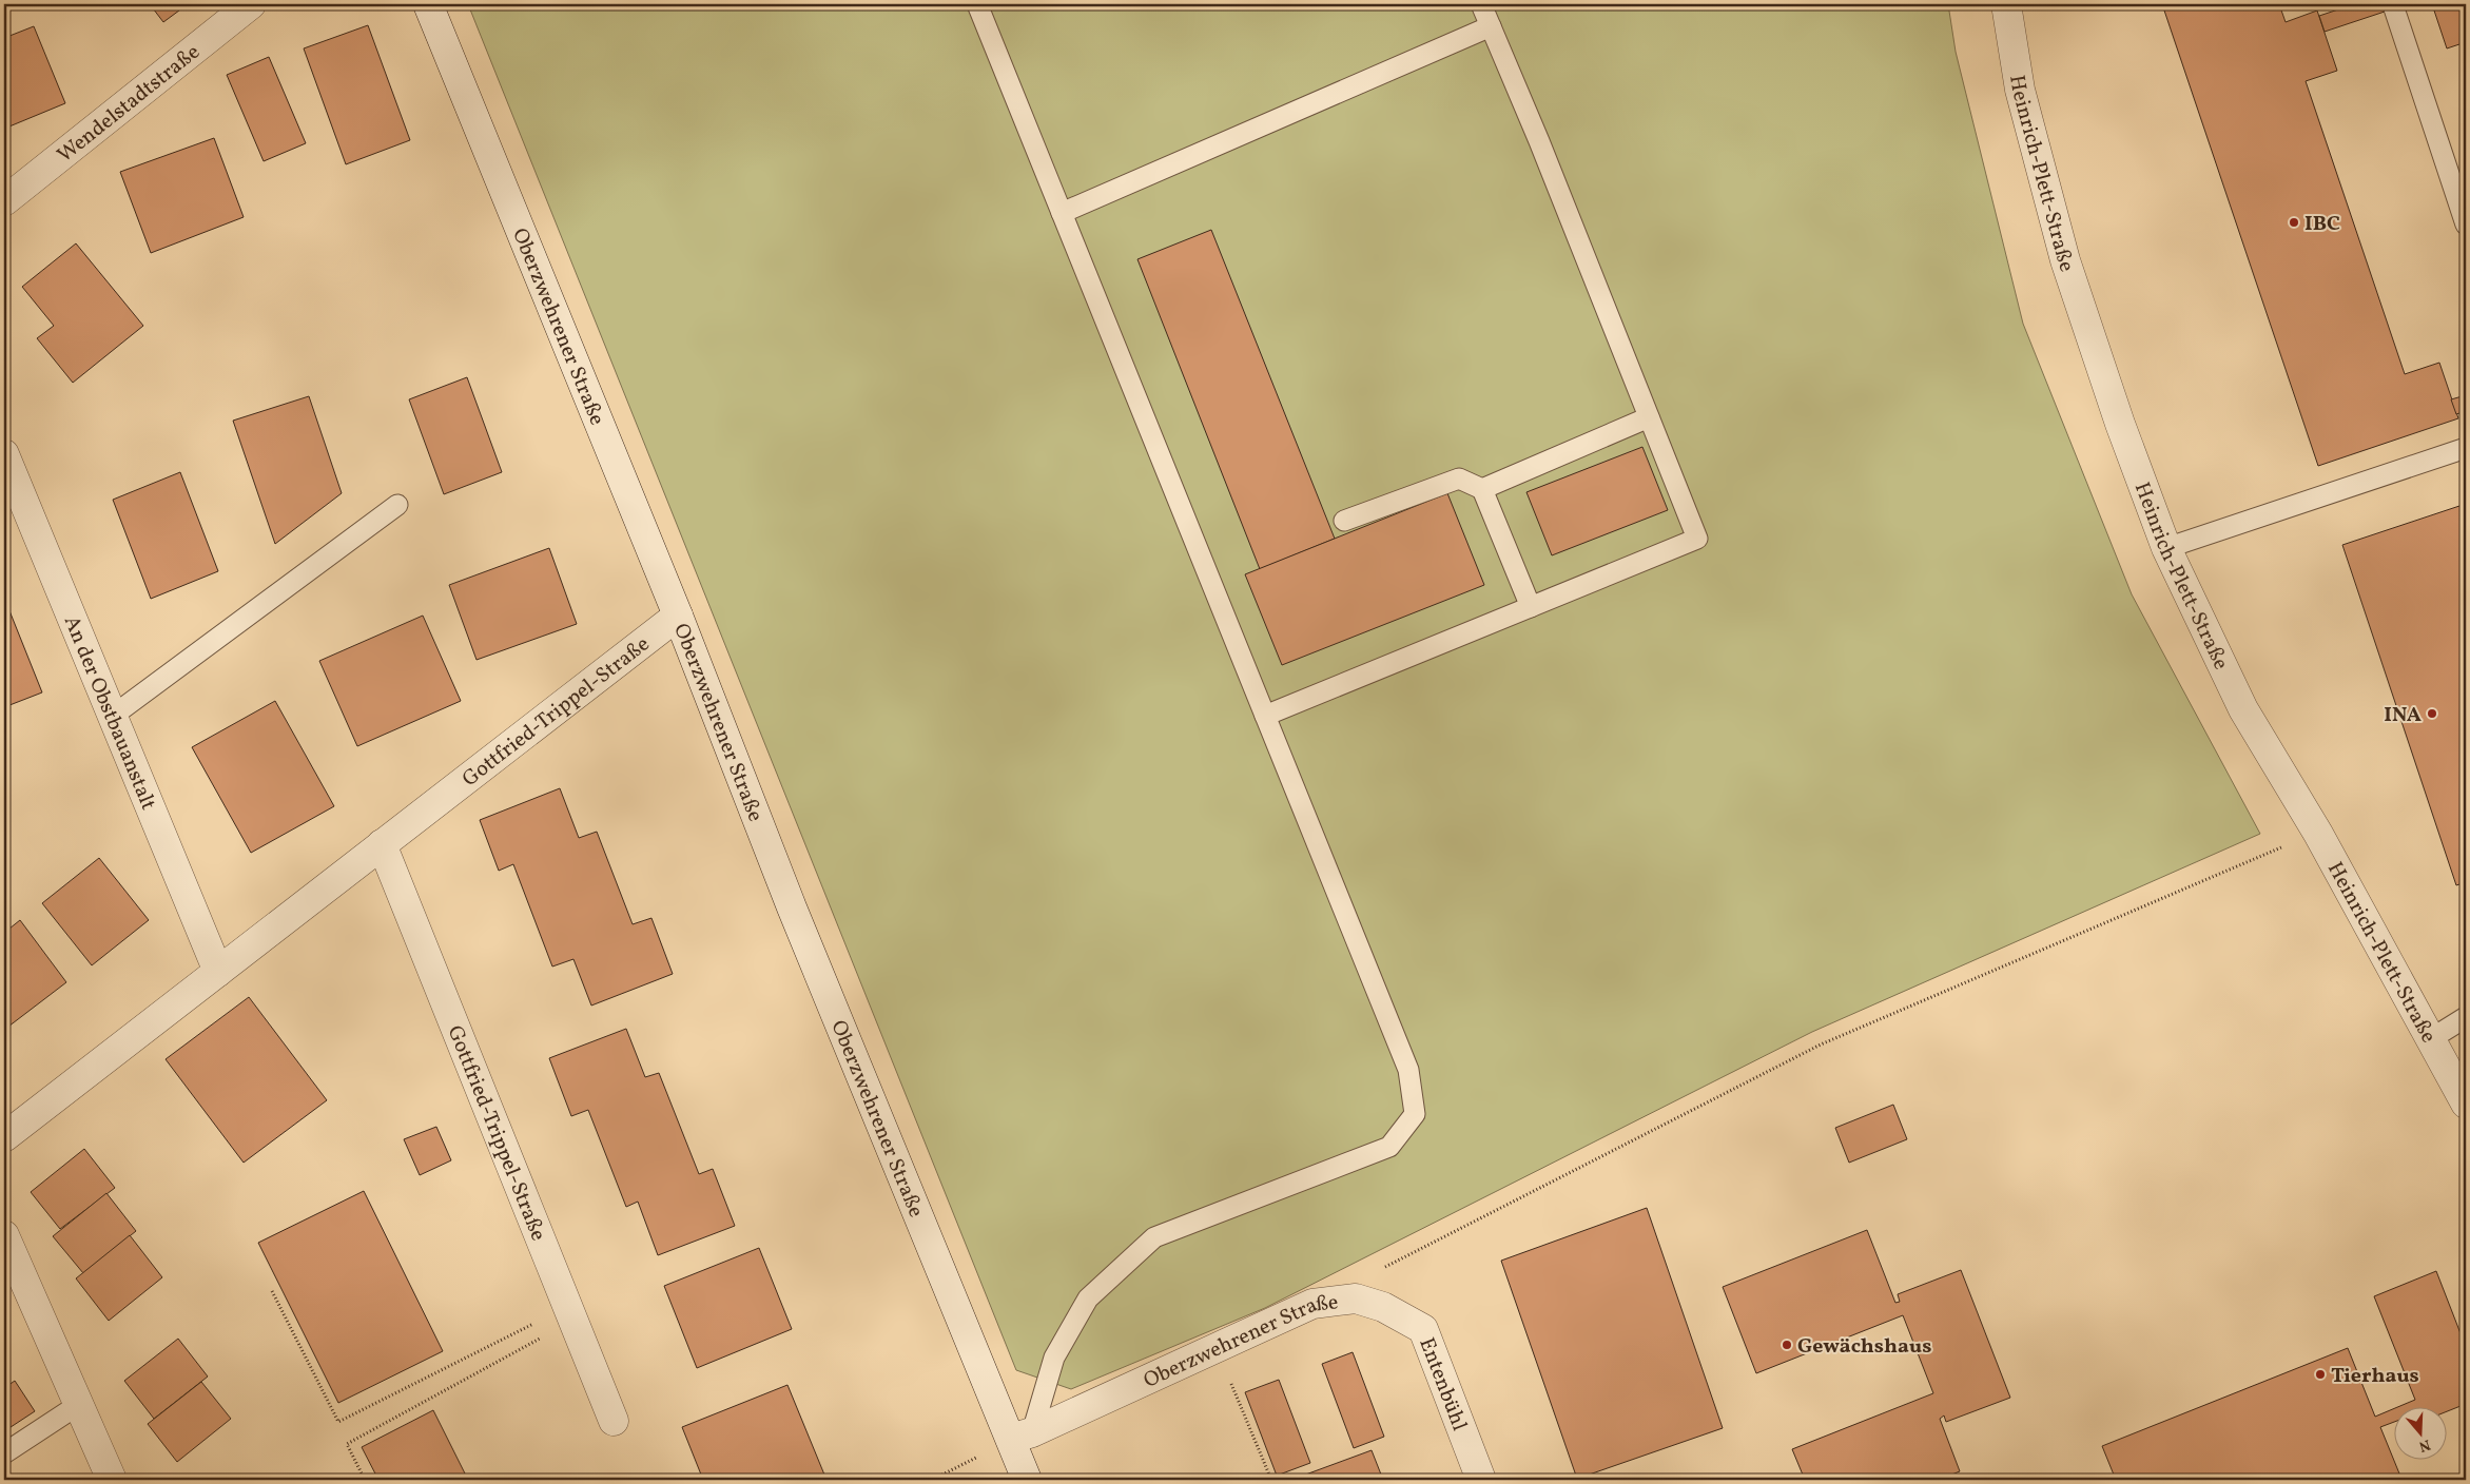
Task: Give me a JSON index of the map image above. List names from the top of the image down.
{
  "streets": {
    "street": [
      "Wendelstadtstraße",
      "Heinrich-Plett-Straße",
      "Oberzwehrener Straße",
      "Gottfried-Trippel-Straße",
      "An der Obstbauanstalt",
      "Entenbühl"
    ]
  },
  "crossings": [
    ["Oberzwehrener Straße", "Gottfried-Trippel-Straße"],
    ["Oberzwehrener Straße", "Entenbühl"],
    ["Gottfried-Trippel-Straße", "An der Obstbauanstalt"]
  ],
  "places": [
    "IBC",
    "INA",
    "Gewächshaus",
    "Tierhaus"
  ],
  "north": "bottom"
}
